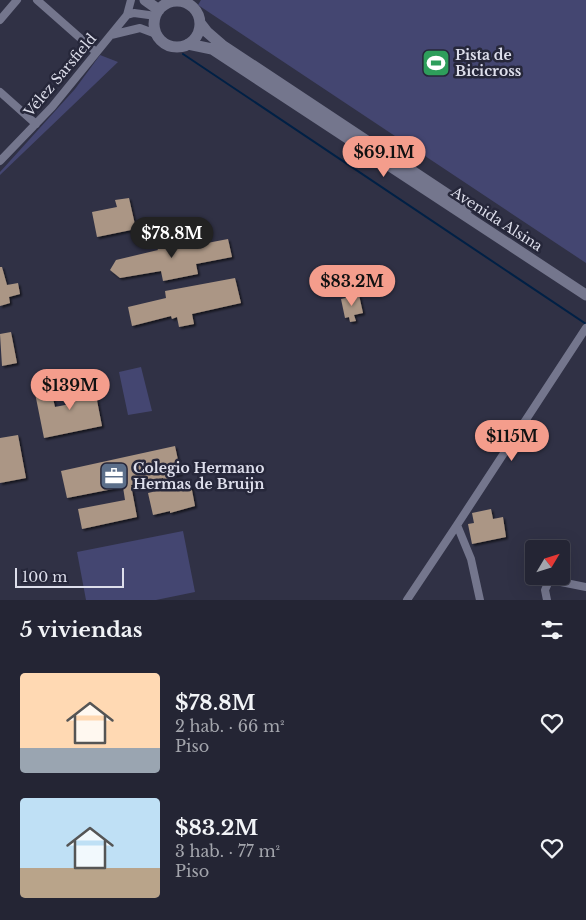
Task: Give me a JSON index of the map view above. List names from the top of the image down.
{
  "streets": {
    "main road": ["Avenida Alsina"],
    "street": ["Vélez Sarsfield"]
  },
  "places": {
    "sports": ["Pista de Bicicross"],
    "office": ["Colegio Hermano Hermas de Bruijn"]
  },
  "scale_bar": "100 m",
  "north": "top right",
  "page": {
    "price": [
      "$69.1M",
      "$78.8M",
      "$83.2M",
      "$139M",
      "$115M"
    ],
    "scale": "100 m",
    "heading": "5 viviendas",
    "list": [
      {
        "name": "$78.8M",
        "note": "2 hab. · 66 m² · Piso"
      },
      {
        "name": "$83.2M",
        "note": "3 hab. · 77 m² · Piso"
      }
    ]
  }
}
